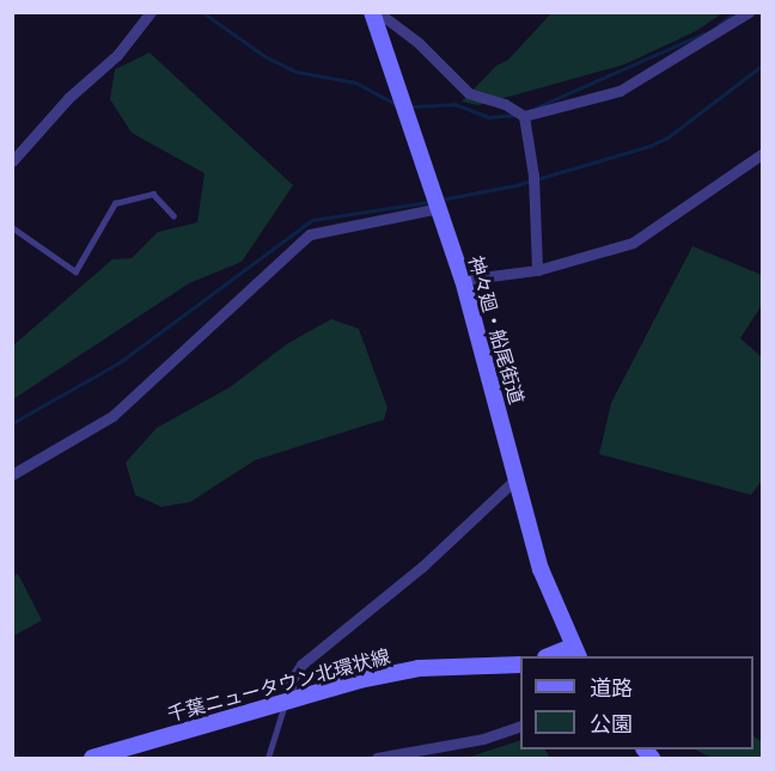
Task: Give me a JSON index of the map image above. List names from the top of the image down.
{
  "streets": {
    "street": ["神々廻・船尾街道", "千葉ニュータウン北環状線"]
  },
  "legend": ["道路", "公園"]
}
